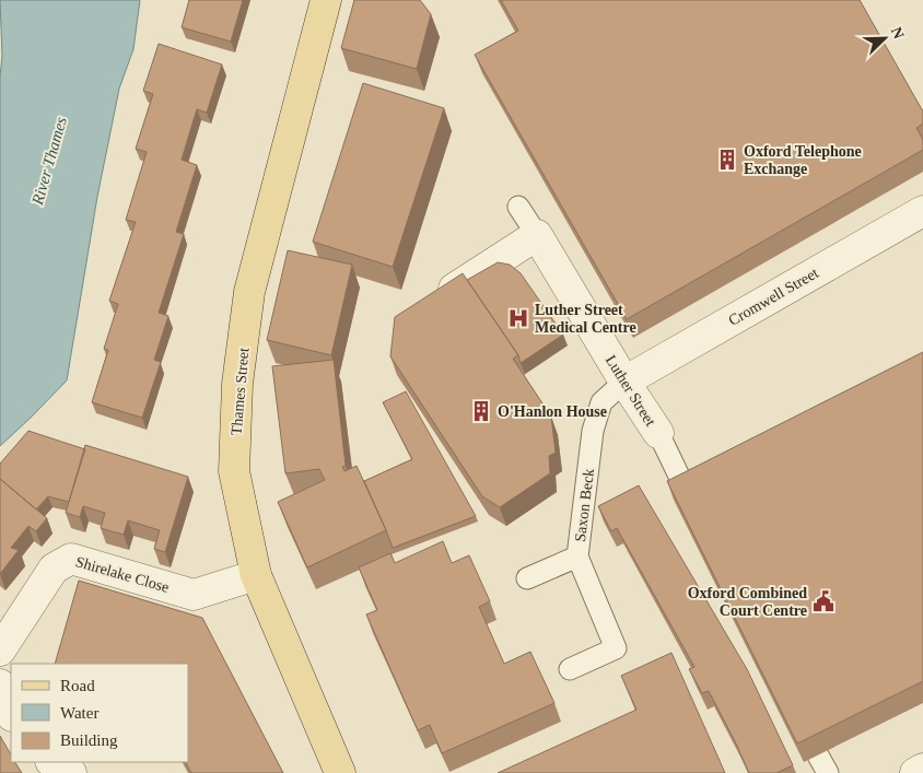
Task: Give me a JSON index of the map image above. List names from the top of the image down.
{
  "streets": {
    "main road": ["Thames Street"],
    "street": ["Cromwell Street", "Luther Street", "Shirelake Close"],
    "lane": ["Saxon Beck"]
  },
  "crossings": [
    ["Cromwell Street", "Luther Street"],
    ["Cromwell Street", "Saxon Beck"],
    ["Luther Street", "Saxon Beck"],
    ["Thames Street", "Shirelake Close"]
  ],
  "water": ["River Thames"],
  "places": {
    "building": ["Oxford Telephone Exchange", "O'Hanlon House"],
    "hospital": ["Luther Street Medical Centre"],
    "public building": ["Oxford Combined Court Centre"]
  },
  "legend": ["Road", "Water", "Building"],
  "north": "top right"
}
